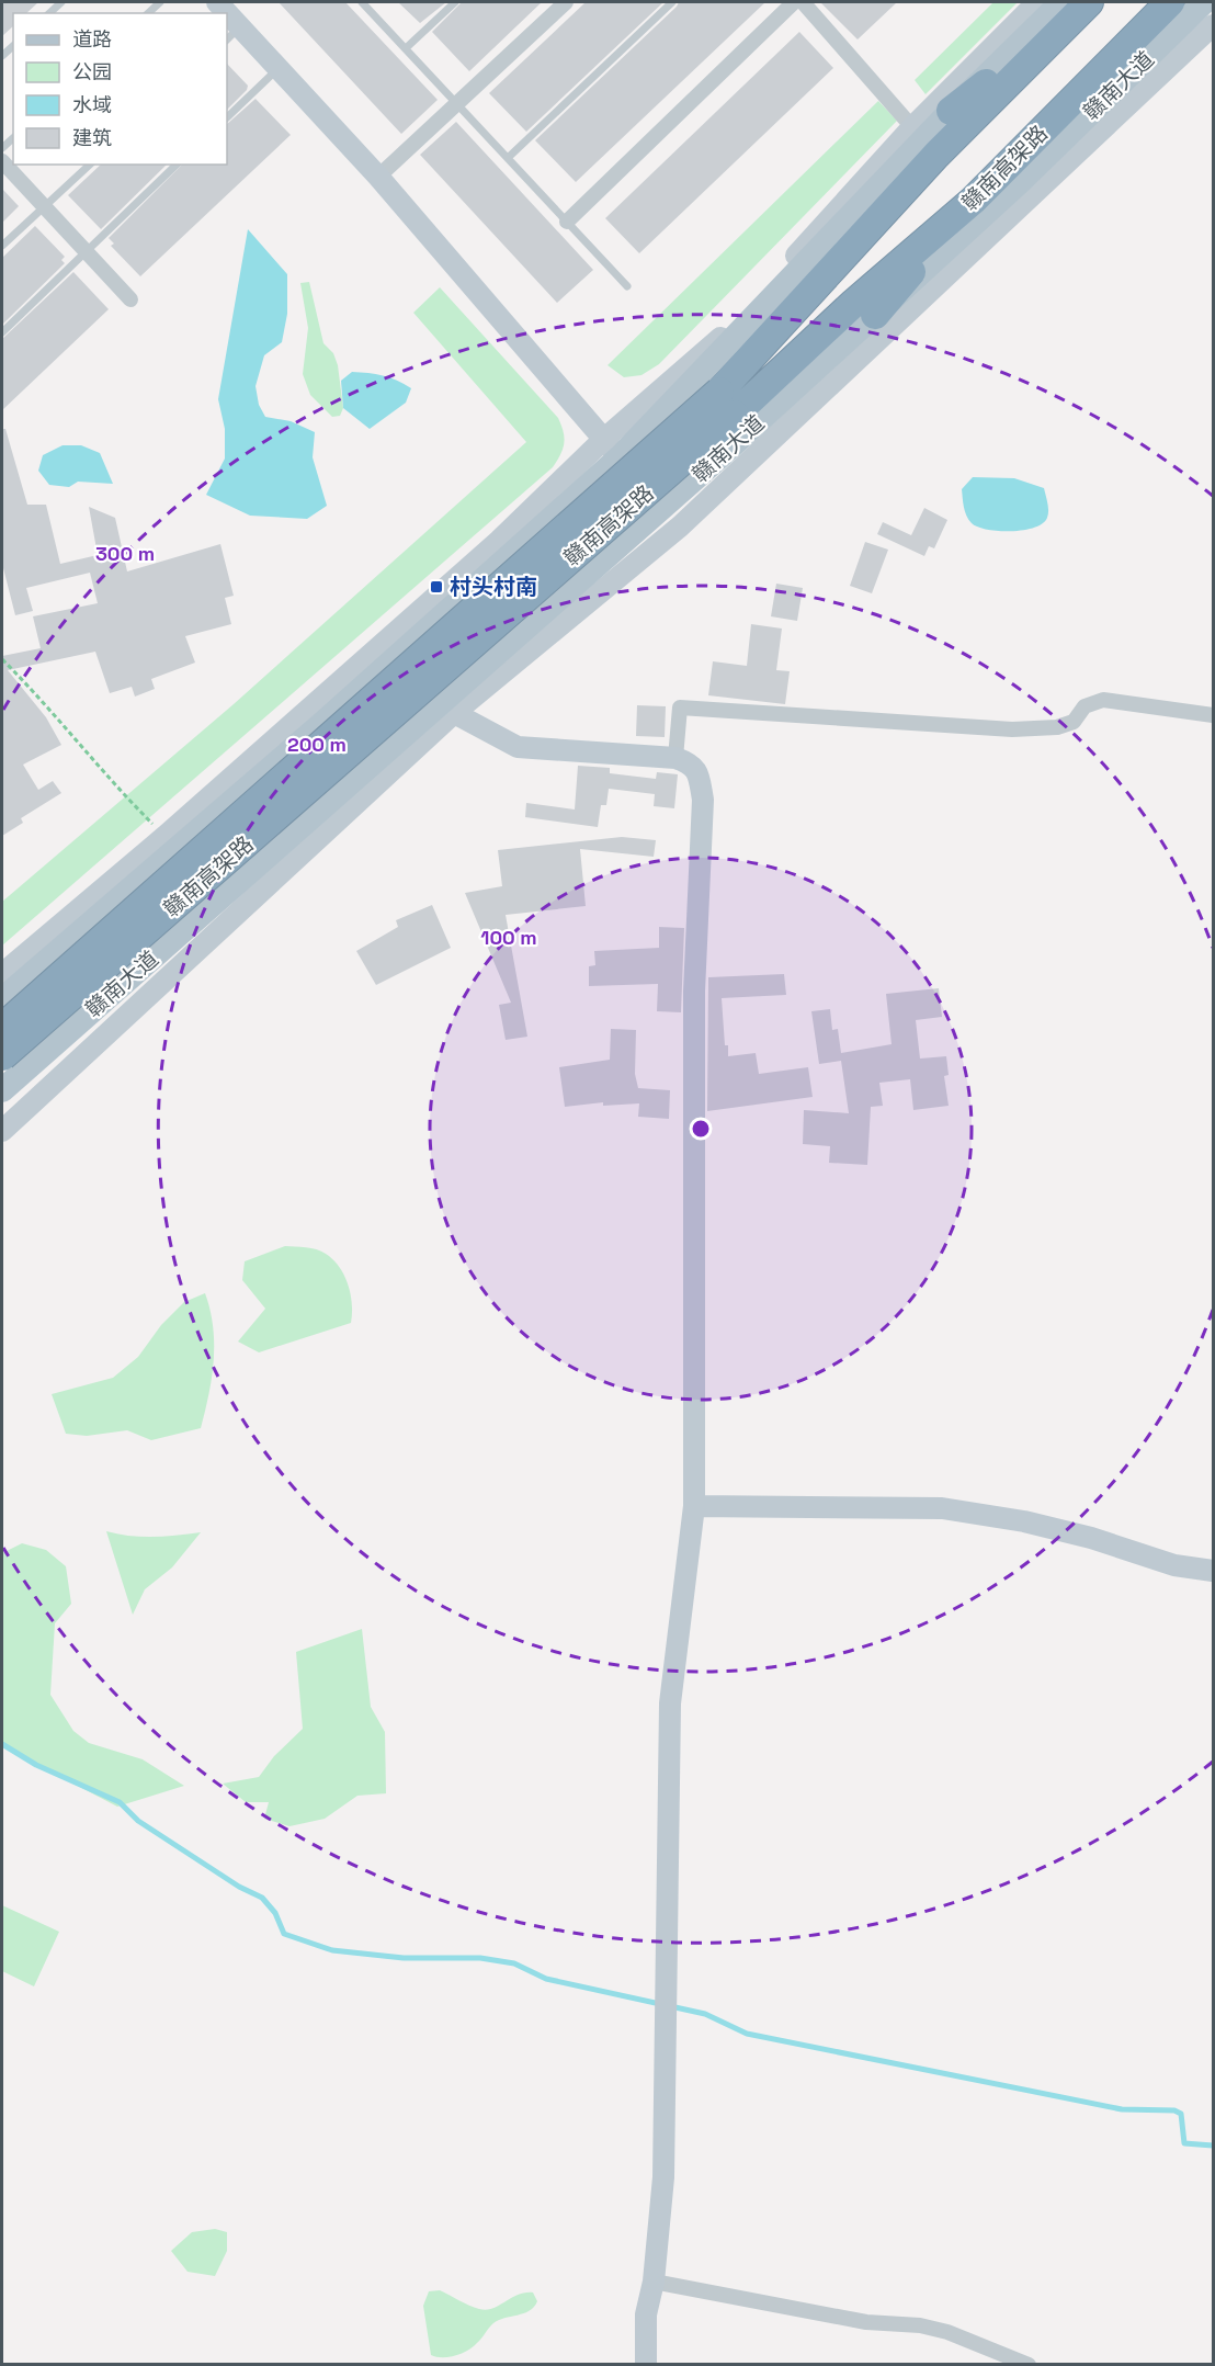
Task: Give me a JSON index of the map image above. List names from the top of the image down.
{
  "streets": {
    "highway": ["赣南高架路"],
    "main road": ["赣南大道"]
  },
  "places": {
    "transit": ["村头村南"]
  },
  "legend": [
    "道路",
    "公园",
    "水域",
    "建筑"
  ],
  "rings": ["300 m", "200 m", "100 m"]
}
